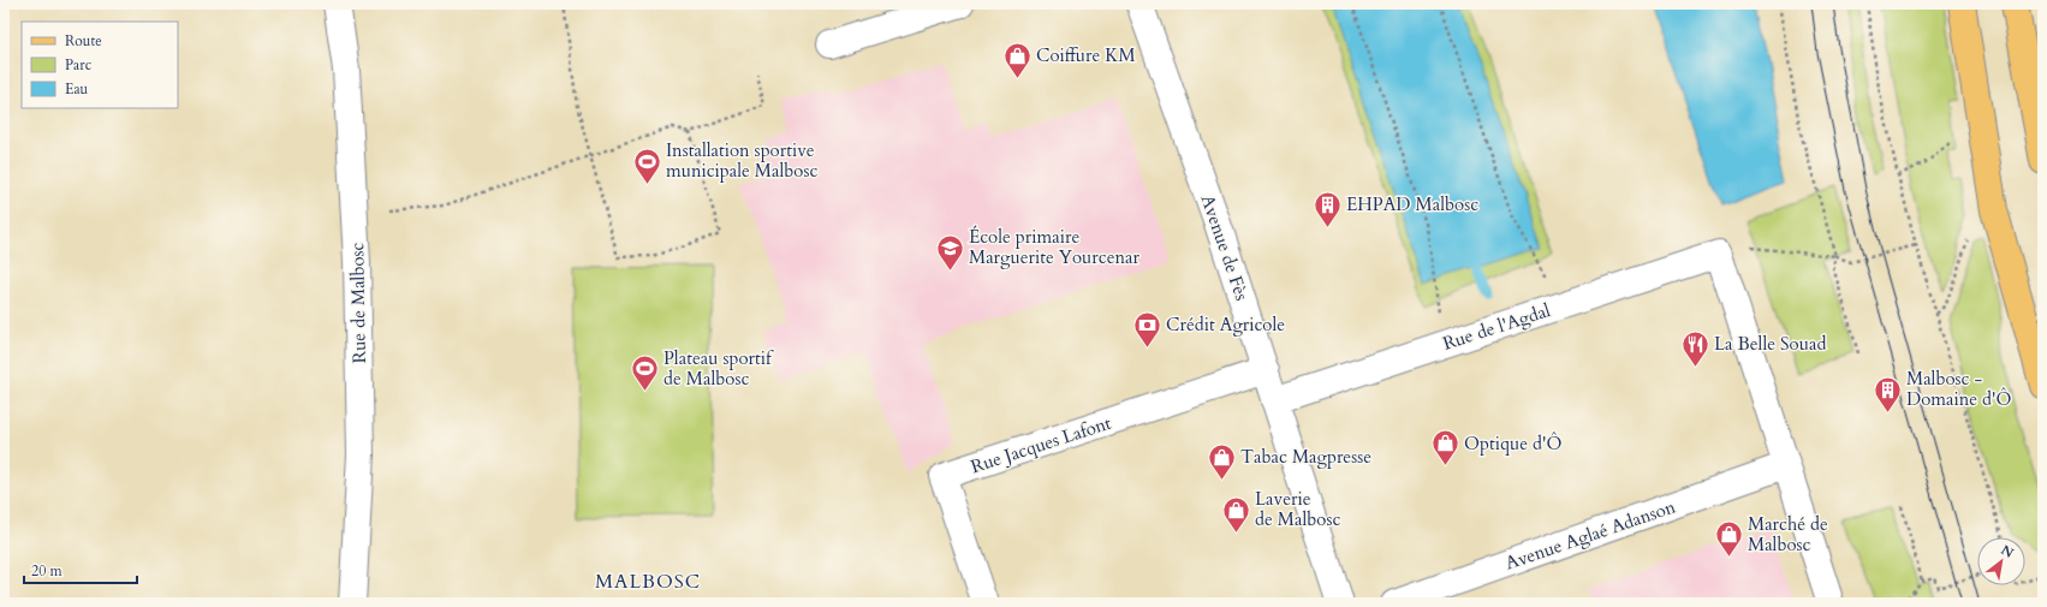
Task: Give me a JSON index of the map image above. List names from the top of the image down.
{
  "streets": {
    "street": [
      "Avenue de Fès",
      "Rue de Malbosc",
      "Rue de l'Agdal",
      "Rue Jacques Lafont",
      "Avenue Aglaé Adanson"
    ]
  },
  "crossings": [
    ["Avenue de Fès", "Rue de l'Agdal"],
    ["Avenue de Fès", "Rue Jacques Lafont"],
    ["Rue de l'Agdal", "Avenue Aglaé Adanson"]
  ],
  "districts": ["MALBOSC"],
  "places": {
    "shop": [
      "Coiffure KM",
      "Optique d'Ô",
      "Tabac Magpresse",
      "Laverie de Malbosc",
      "Marché de Malbosc"
    ],
    "sports": ["Installation sportive municipale Malbosc", "Plateau sportif de Malbosc"],
    "building": ["EHPAD Malbosc", "Malbosc - Domaine d'Ô"],
    "school or university": ["École primaire Marguerite Yourcenar"],
    "bank": ["Crédit Agricole"],
    "restaurant": ["La Belle Souad"]
  },
  "legend": ["Route", "Parc", "Eau"],
  "scale_bar": "20 m",
  "north": "top right"
}
